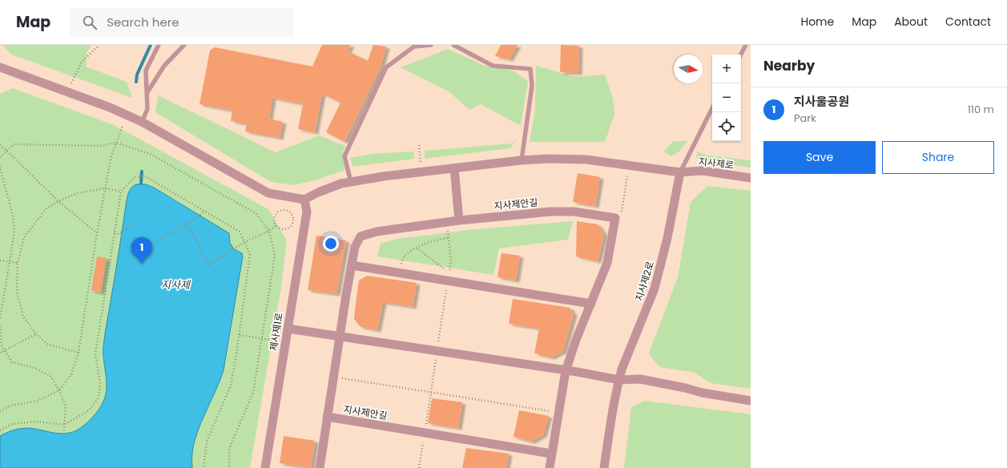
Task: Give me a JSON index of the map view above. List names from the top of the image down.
{
  "streets": {
    "street": [
      "지사제로",
      "지사제안길",
      "지사제2로",
      "제사제1로"
    ]
  },
  "crossings": [
    ["지사제로", "지사제2로"],
    ["지사제로", "제사제1로"]
  ],
  "water": ["지사제"],
  "north": "right",
  "page": {
    "header": "Map",
    "search": "Search here",
    "nav": [
      "Home",
      "Map",
      "About",
      "Contact"
    ],
    "heading": "Nearby",
    "map_buttons": ["+", "−"],
    "list": [
      {
        "mark": "1",
        "name": "지사울공원",
        "note": "Park",
        "value": "110 m"
      }
    ],
    "buttons": ["Save", "Share"],
    "pins": "1"
  }
}
